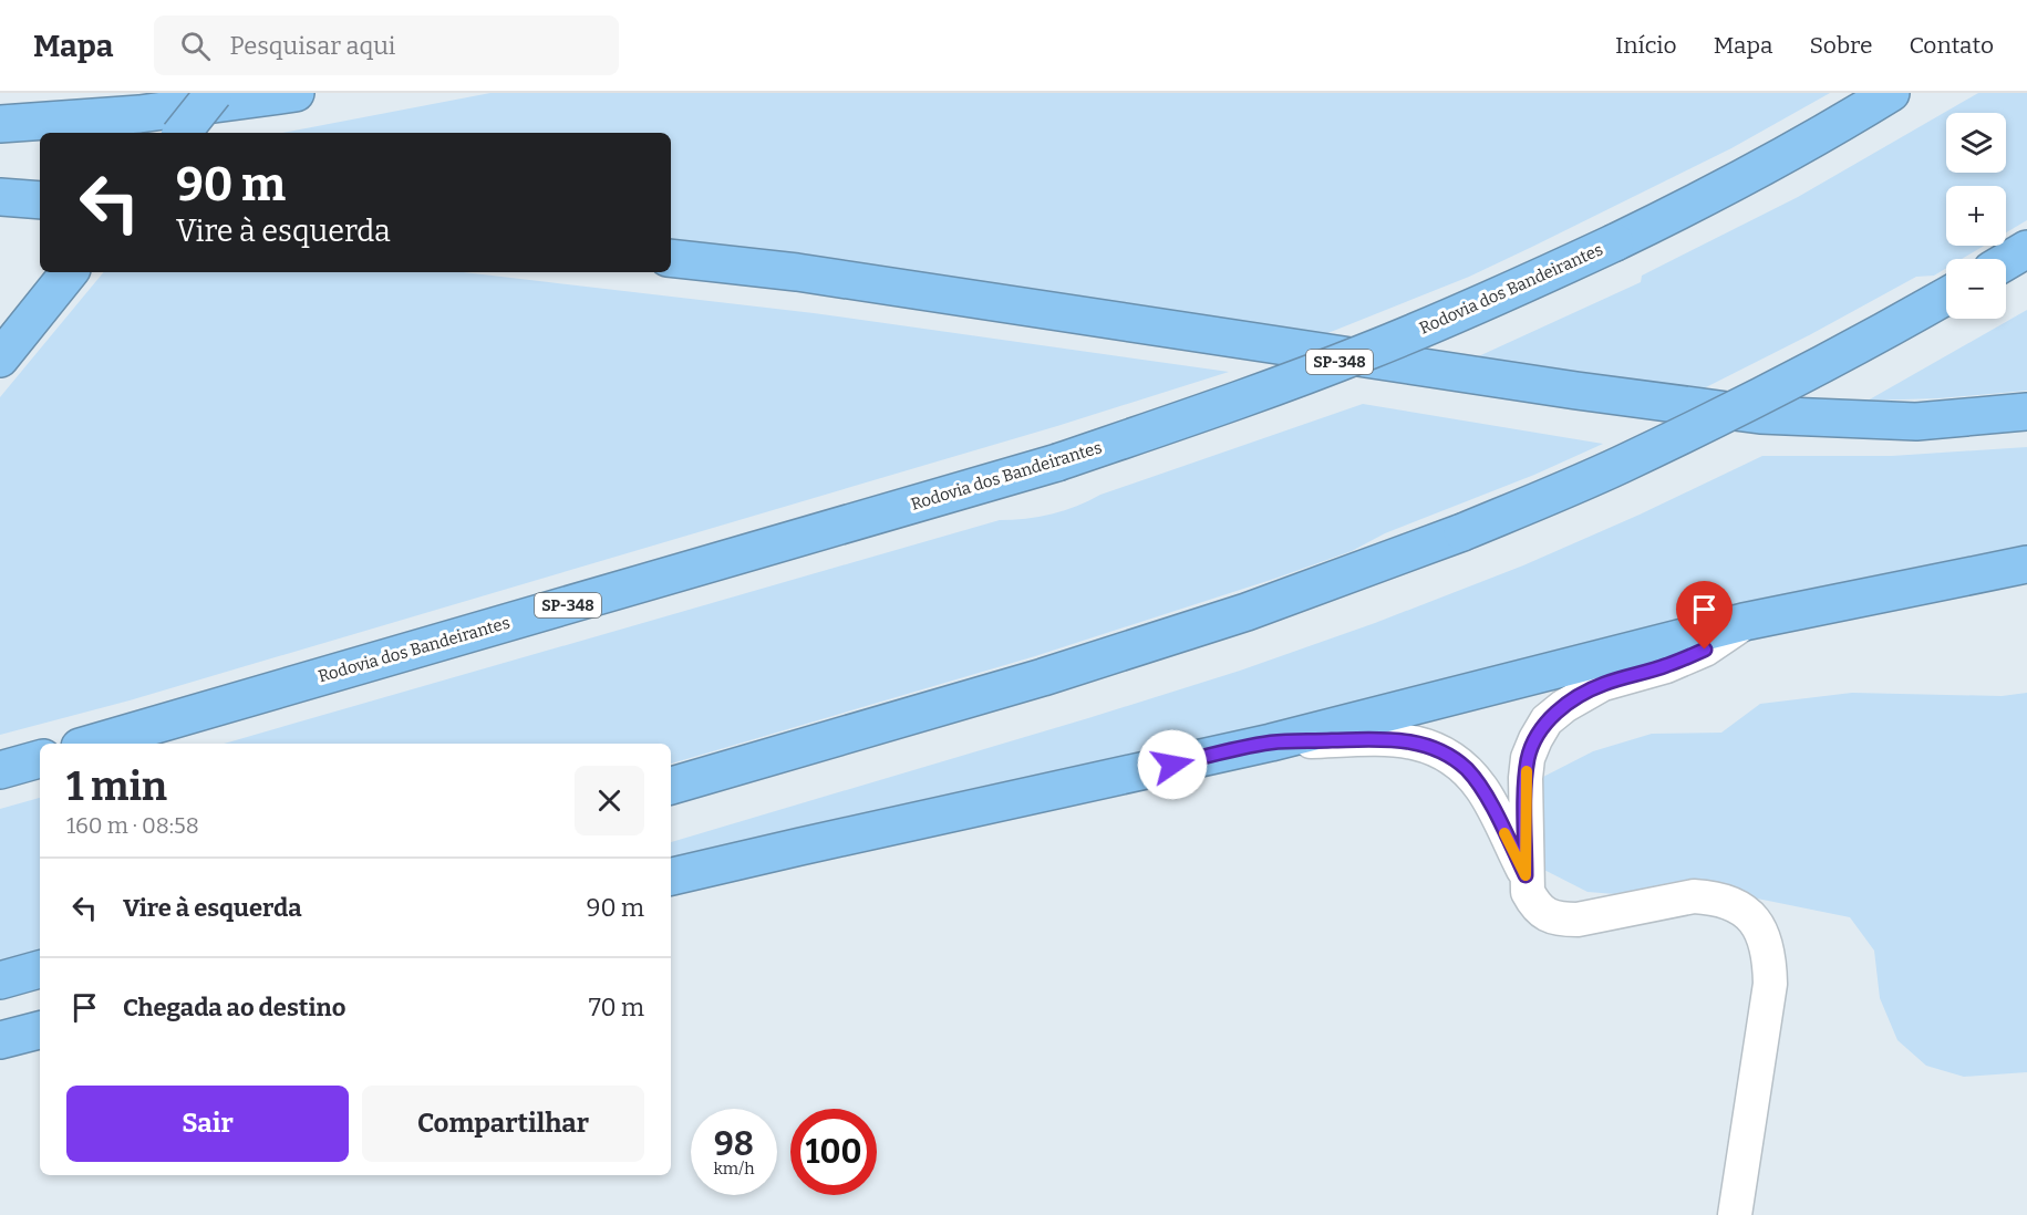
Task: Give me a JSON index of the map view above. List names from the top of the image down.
{
  "streets": {
    "highway": ["Rodovia dos Bandeirantes", "SP-348"]
  },
  "page": {
    "header": "Mapa",
    "search": "Pesquisar aqui",
    "nav": [
      "Início",
      "Mapa",
      "Sobre",
      "Contato"
    ],
    "map_buttons": ["+", "−"],
    "turn": ["90 m", "Vire à esquerda"],
    "heading": ["1 min", "160 m · 08:58"],
    "list": [
      {
        "name": "Vire à esquerda",
        "value": "90 m"
      },
      {
        "name": "Chegada ao destino",
        "value": "70 m"
      }
    ],
    "buttons": ["Sair", "Compartilhar"],
    "speed": "98 km/h",
    "limit": "100"
  }
}
